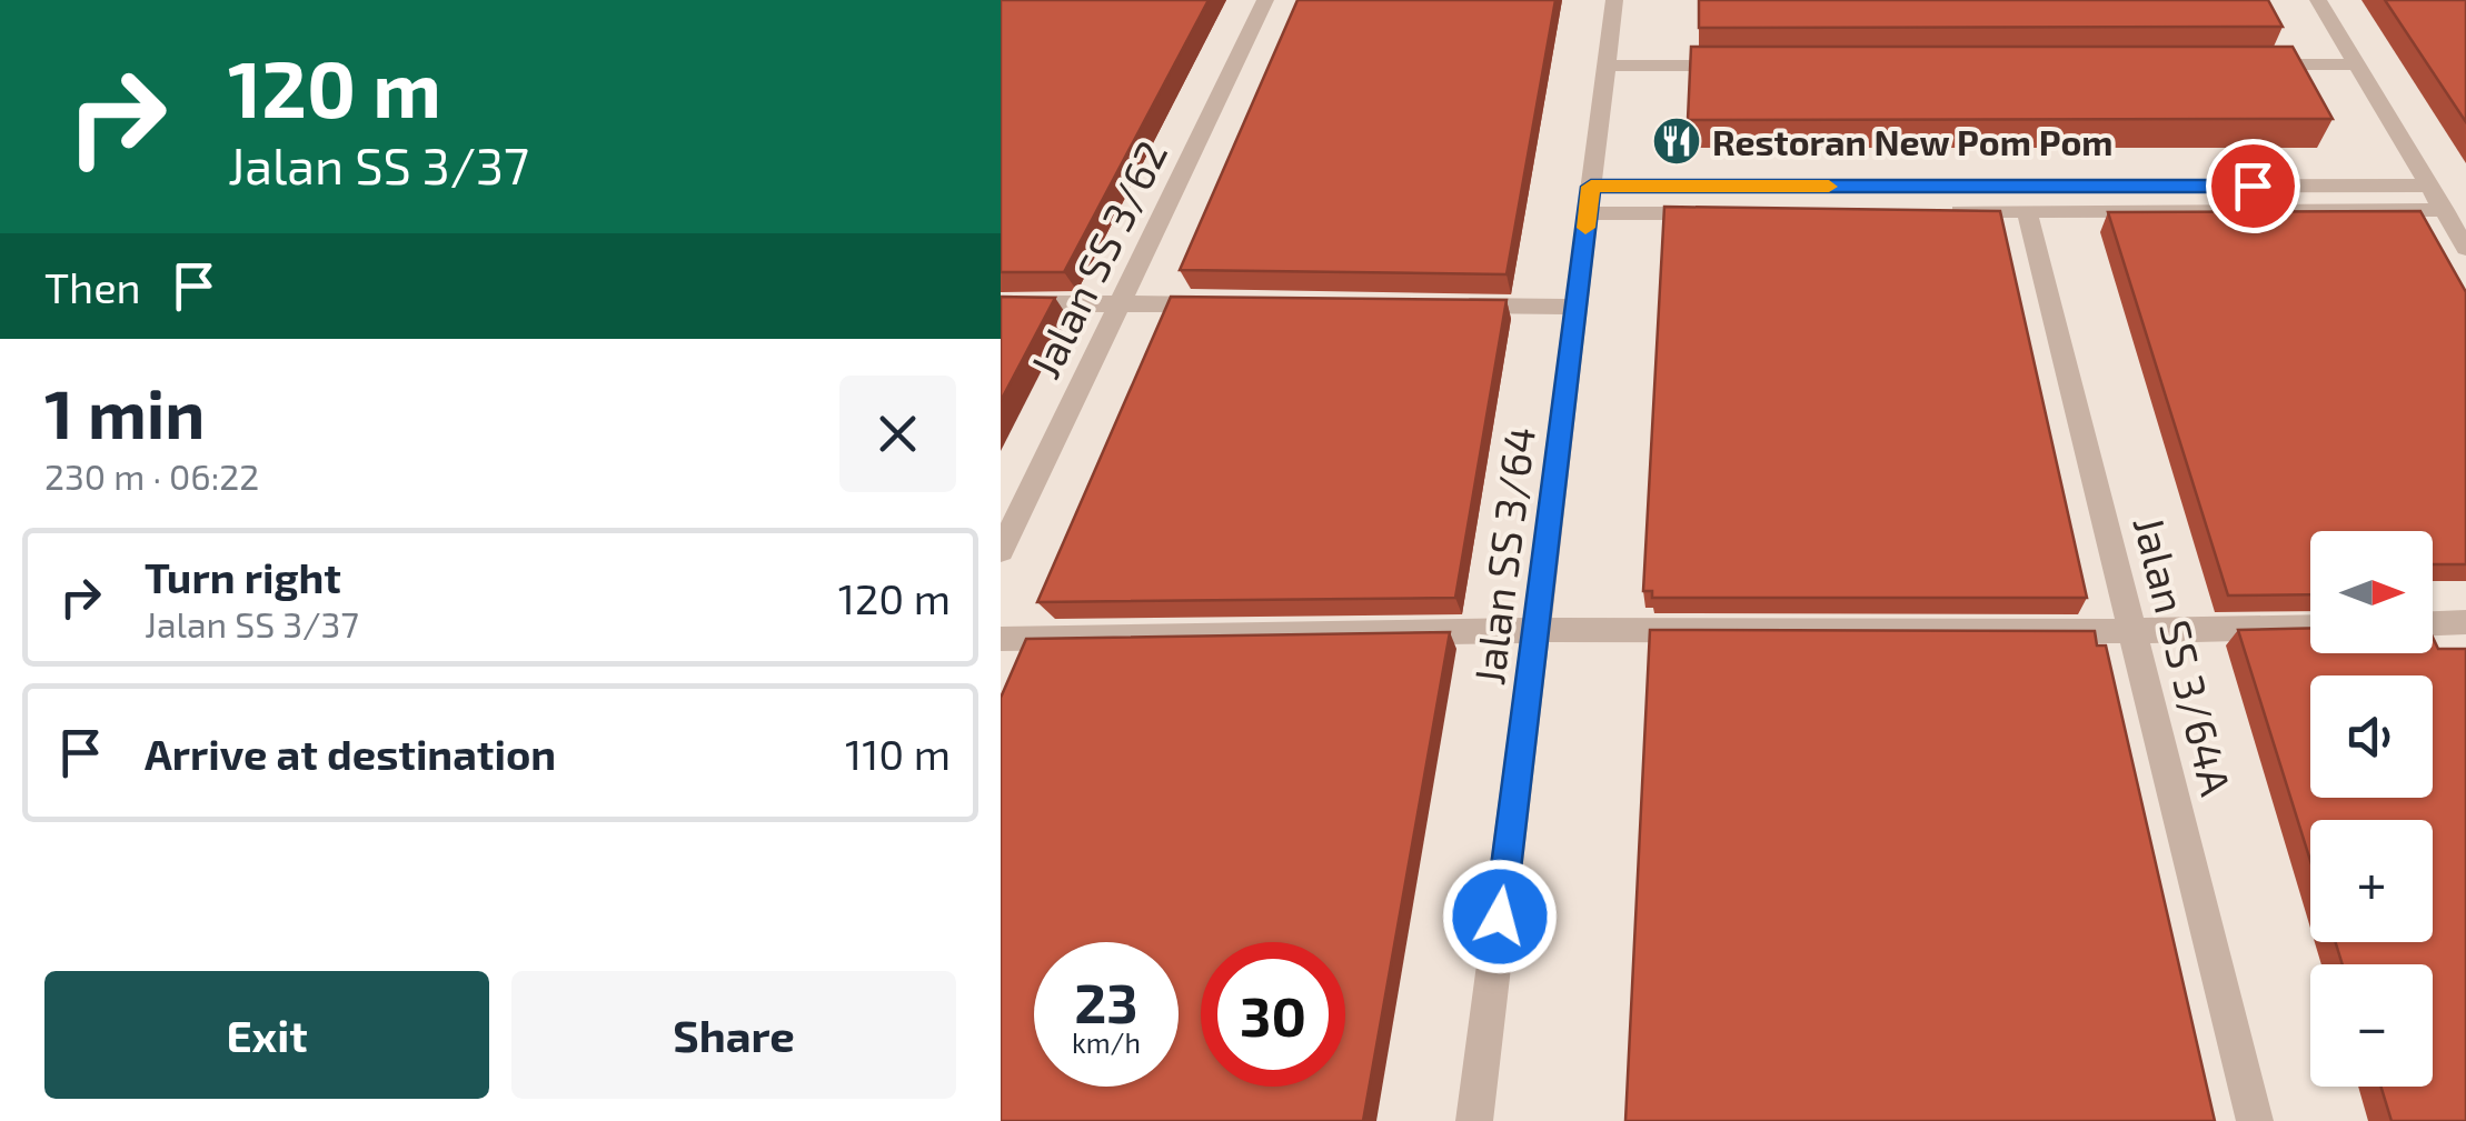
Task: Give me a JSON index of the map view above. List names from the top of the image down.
{
  "streets": {
    "street": ["Jalan SS 3/62", "Jalan SS 3/64", "Jalan SS 3/64A"]
  },
  "places": {
    "restaurant": ["Restoran New Pom Pom"]
  },
  "north": "right",
  "page": {
    "turn": ["120 m", "Jalan SS 3/37"],
    "then": "Then",
    "heading": ["1 min", "230 m · 06:22"],
    "list": [
      {
        "name": "Turn right",
        "note": "Jalan SS 3/37",
        "value": "120 m"
      },
      {
        "name": "Arrive at destination",
        "value": "110 m"
      }
    ],
    "map_buttons": ["+", "−"],
    "speed": "23 km/h",
    "limit": "30",
    "buttons": ["Exit", "Share"]
  }
}
